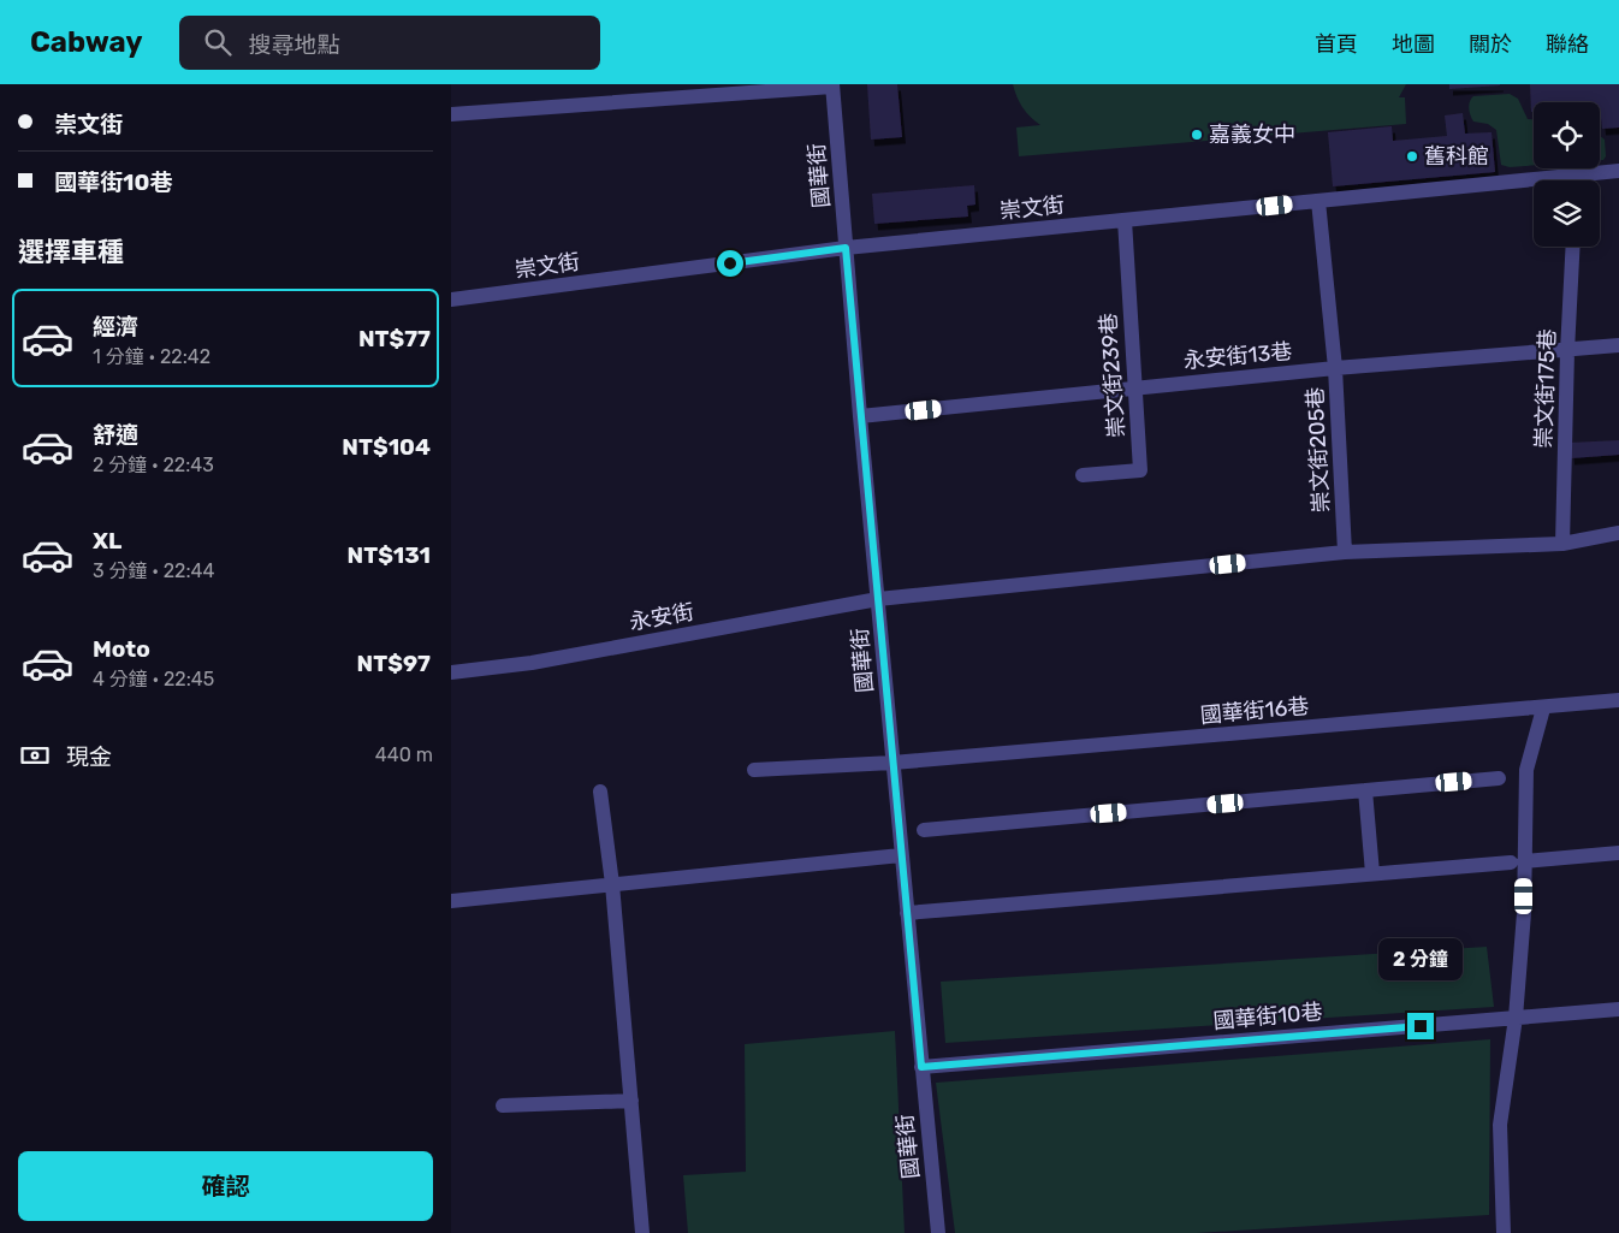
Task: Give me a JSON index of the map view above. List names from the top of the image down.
{
  "streets": {
    "street": [
      "國華街",
      "崇文街",
      "永安街13巷",
      "崇文街239巷",
      "崇文街175巷",
      "崇文街205巷",
      "永安街",
      "國華街16巷",
      "國華街10巷"
    ]
  },
  "crossings": [
    ["國華街", "崇文街"],
    ["國華街", "永安街13巷"],
    ["國華街", "永安街"],
    ["國華街", "國華街16巷"],
    ["國華街", "國華街10巷"],
    ["崇文街", "崇文街239巷"],
    ["崇文街", "崇文街205巷"],
    ["永安街13巷", "崇文街239巷"],
    ["永安街13巷", "崇文街175巷"],
    ["永安街13巷", "崇文街205巷"],
    ["崇文街175巷", "永安街"],
    ["崇文街205巷", "永安街"]
  ],
  "places": ["嘉義女中", "舊科館"],
  "page": {
    "header": "Cabway",
    "search": "搜尋地點",
    "nav": [
      "首頁",
      "地圖",
      "關於",
      "聯絡"
    ],
    "banner": ["崇文街", "國華街10巷"],
    "heading": "選擇車種",
    "list": [
      {
        "name": "經濟",
        "note": "1 分鐘 · 22:42",
        "value": "NT$77"
      },
      {
        "name": "舒適",
        "note": "2 分鐘 · 22:43",
        "value": "NT$104"
      },
      {
        "name": "XL",
        "note": "3 分鐘 · 22:44",
        "value": "NT$131"
      },
      {
        "name": "Moto",
        "note": "4 分鐘 · 22:45",
        "value": "NT$97"
      }
    ],
    "pay": ["現金", "440 m"],
    "bubble": "2 分鐘",
    "buttons": "確認"
  }
}
